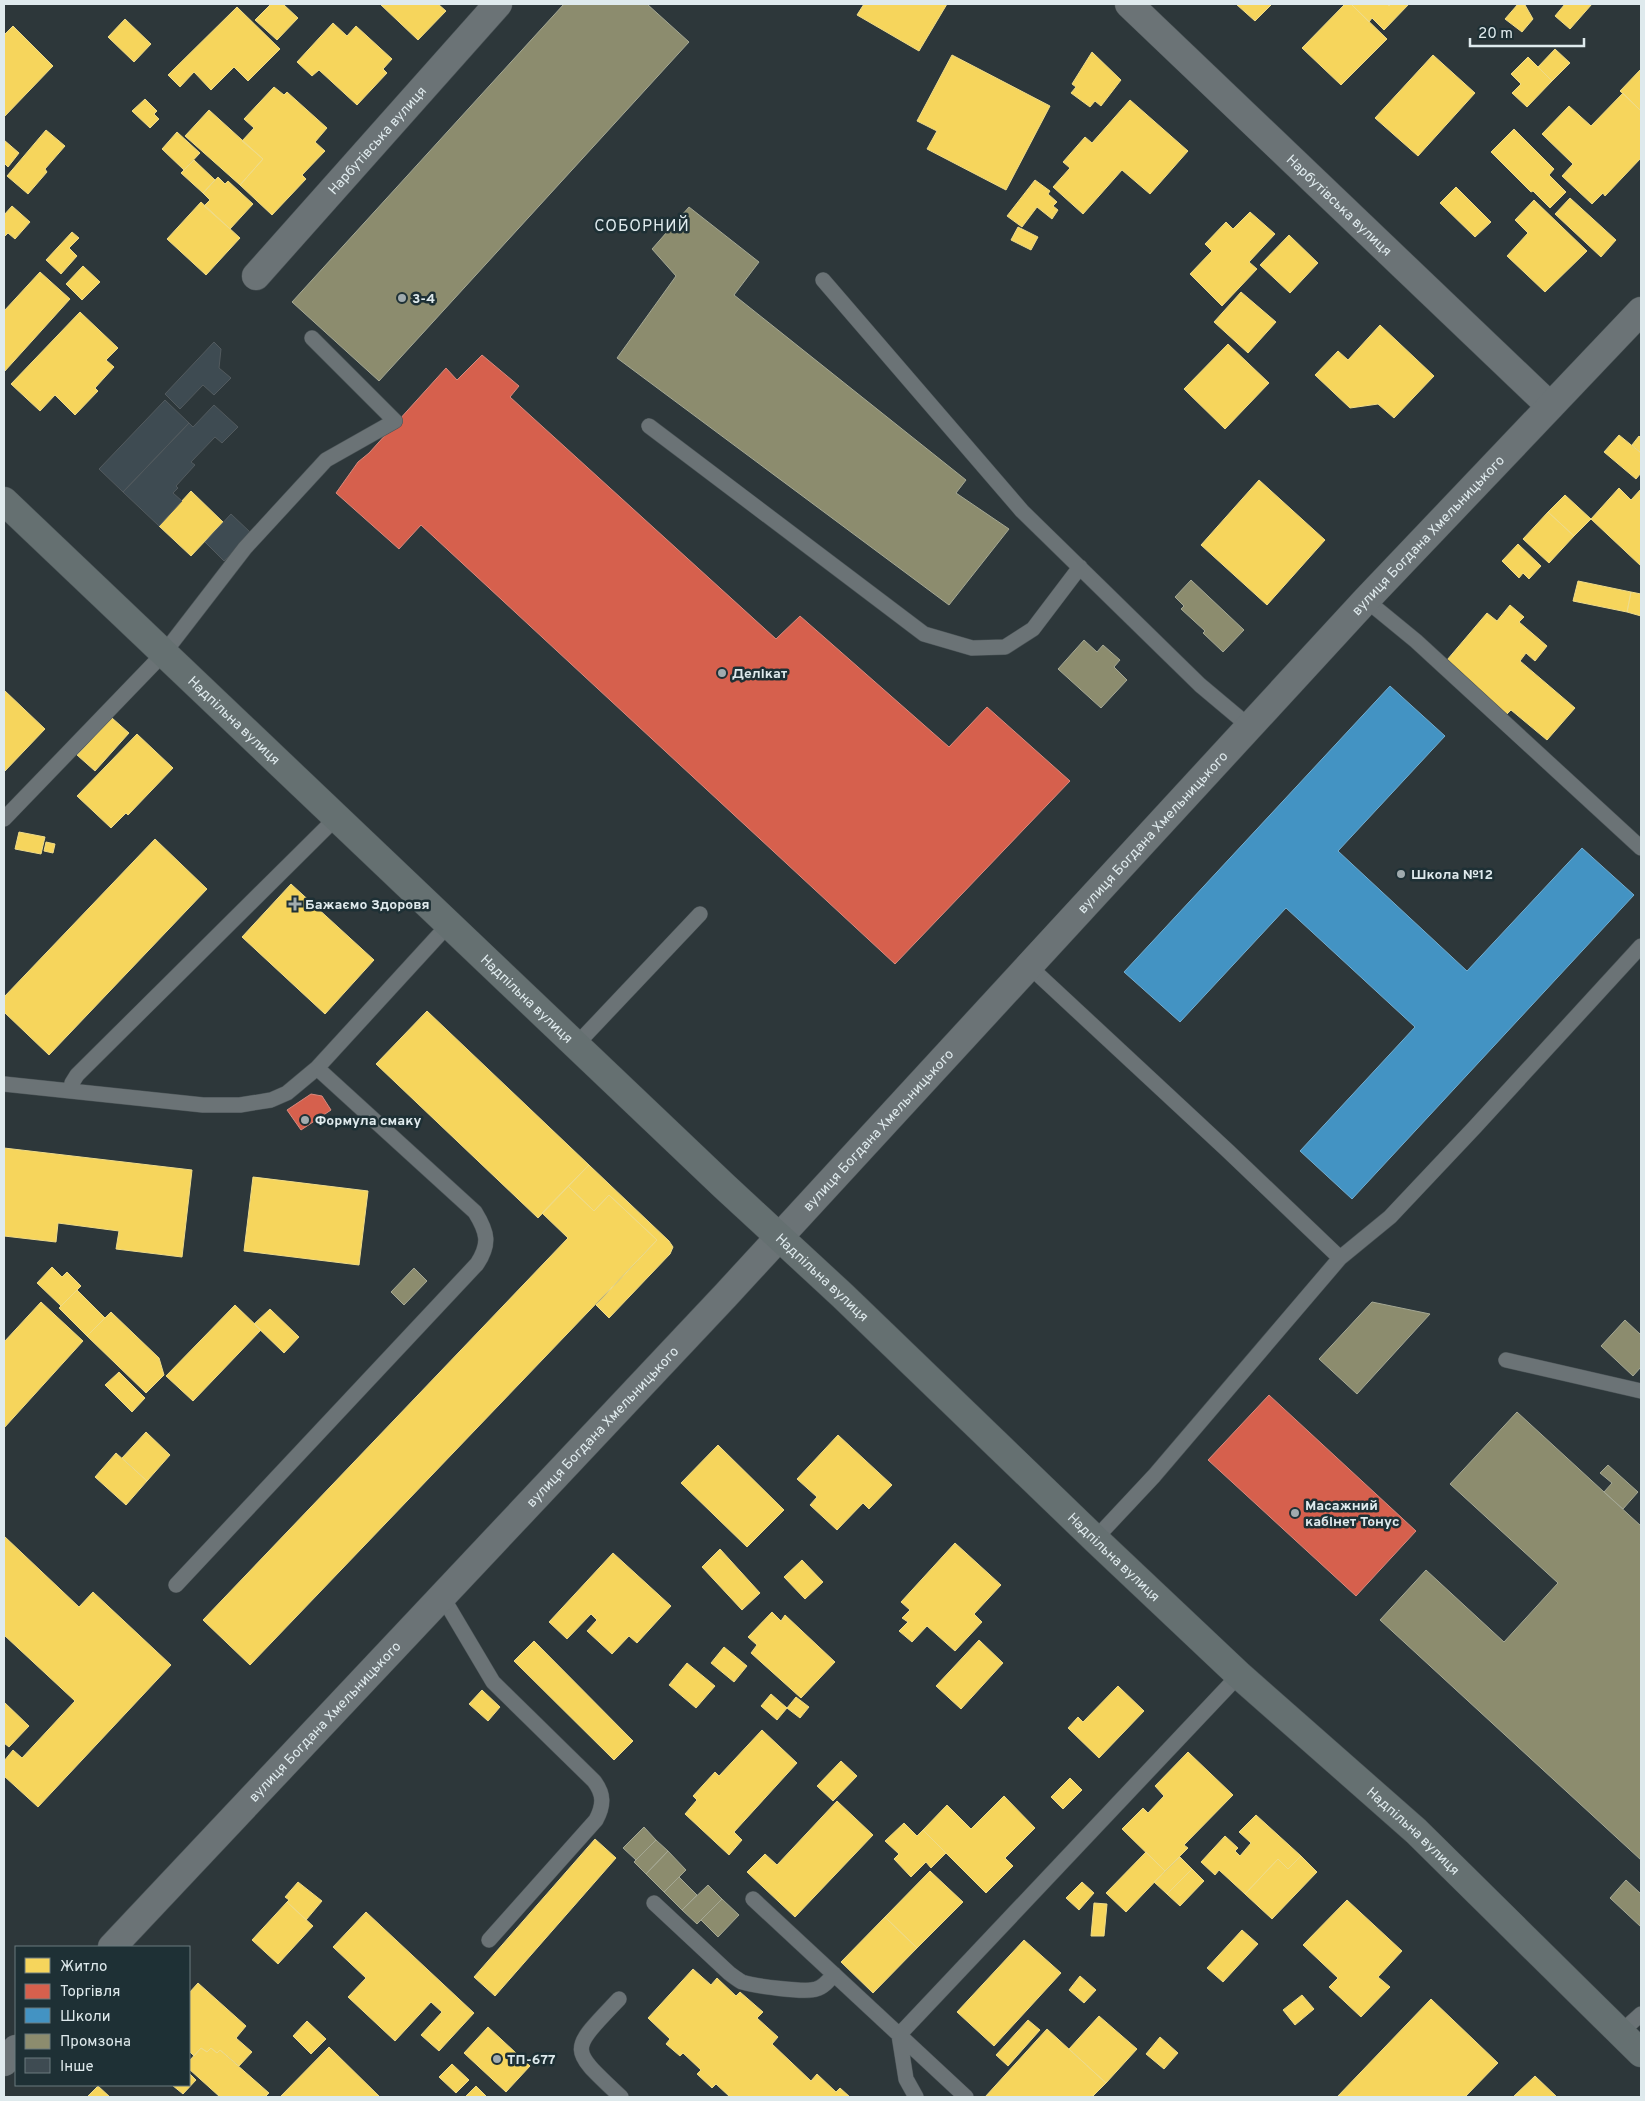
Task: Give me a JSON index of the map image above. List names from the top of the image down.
{
  "streets": {
    "main road": ["Надпільна вулиця"],
    "street": ["Нарбутівська вулиця", "вулиця Богдана Хмельницького"]
  },
  "crossings": [
    ["Нарбутівська вулиця", "вулиця Богдана Хмельницького"],
    ["вулиця Богдана Хмельницького", "Надпільна вулиця"]
  ],
  "districts": ["СОБОРНИЙ"],
  "places": {
    "other": [
      "3-4",
      "Делікат",
      "Школа №12",
      "Формула смаку",
      "Масажний кабінет Тонус",
      "ТП-677"
    ],
    "health": ["Бажаємо Здоровя"]
  },
  "legend": [
    "Житло",
    "Торгівля",
    "Школи",
    "Промзона",
    "Інше"
  ],
  "scale_bar": "20 m"
}
